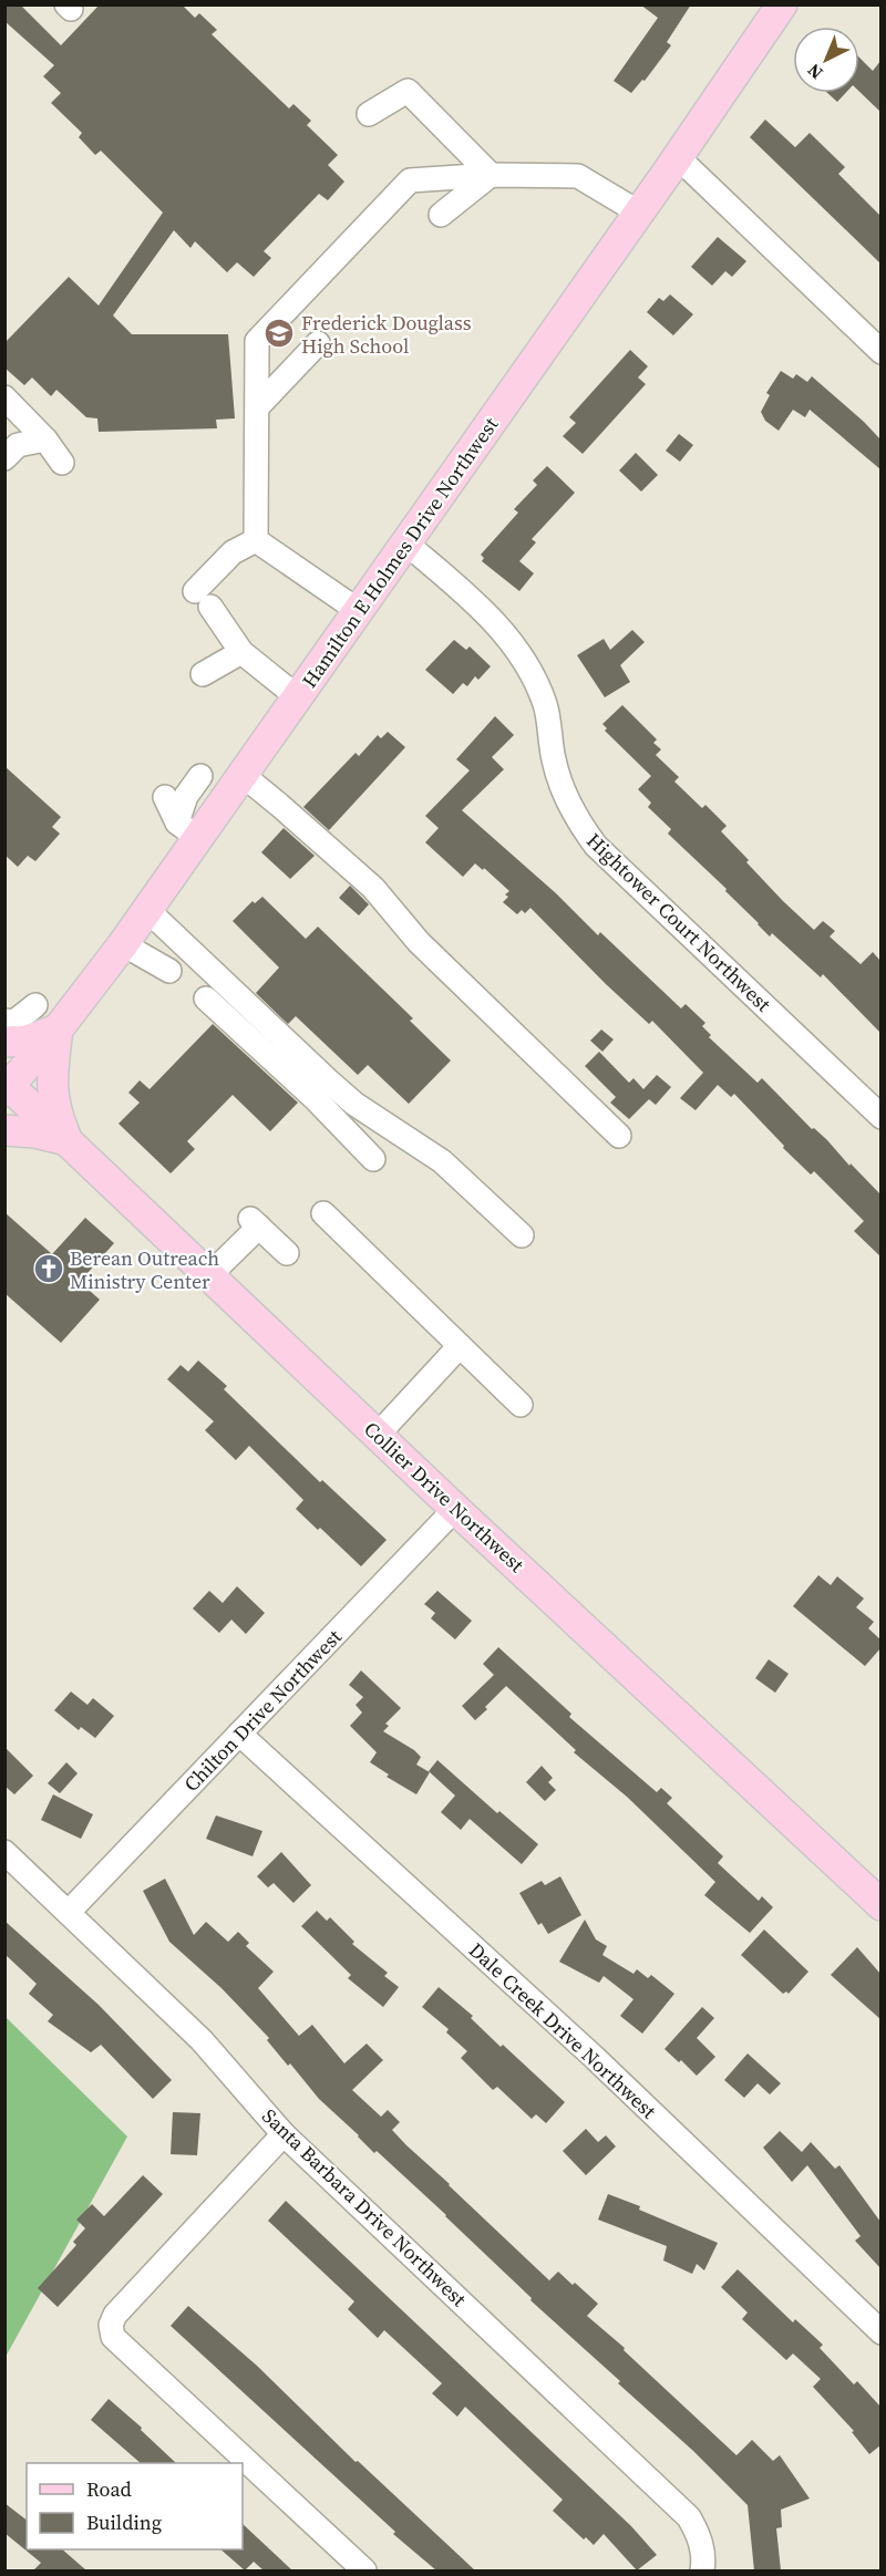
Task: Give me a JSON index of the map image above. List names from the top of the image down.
{
  "streets": {
    "main road": ["Hamilton E Holmes Drive Northwest", "Collier Drive Northwest"],
    "street": [
      "Hightower Court Northwest",
      "Chilton Drive Northwest",
      "Dale Creek Drive Northwest",
      "Santa Barbara Drive Northwest"
    ]
  },
  "crossings": [
    ["Hamilton E Holmes Drive Northwest", "Hightower Court Northwest"],
    ["Hamilton E Holmes Drive Northwest", "Collier Drive Northwest"],
    ["Collier Drive Northwest", "Chilton Drive Northwest"],
    ["Chilton Drive Northwest", "Dale Creek Drive Northwest"],
    ["Chilton Drive Northwest", "Santa Barbara Drive Northwest"]
  ],
  "places": {
    "school or university": ["Frederick Douglass High School"],
    "church": ["Berean Outreach Ministry Center"]
  },
  "legend": ["Road", "Building"],
  "north": "bottom left"
}
